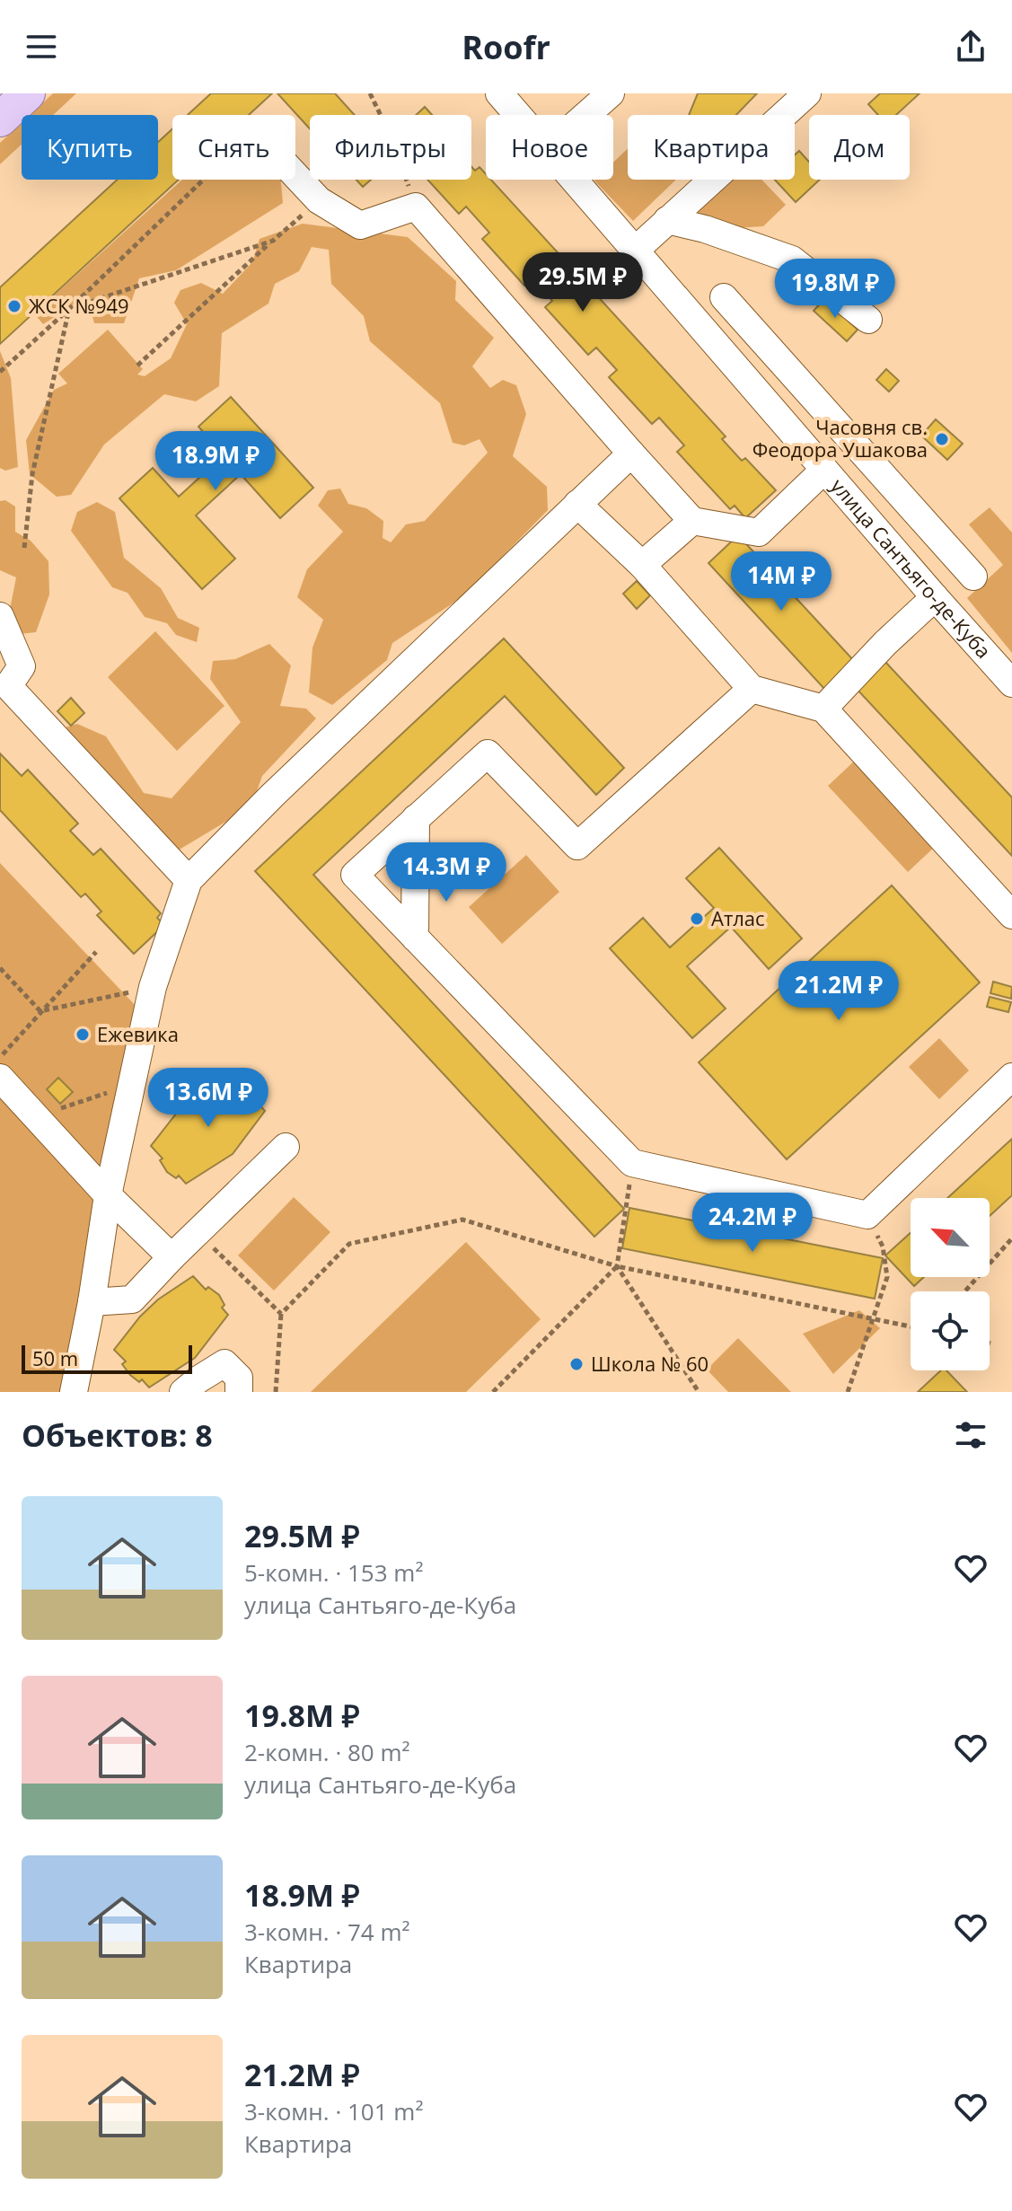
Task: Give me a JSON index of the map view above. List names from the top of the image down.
{
  "streets": {
    "street": ["улица Сантьяго-де-Куба"]
  },
  "places": [
    "ЖСК №949",
    "Часовня св. Феодора Ушакова",
    "Атлас",
    "Ежевика",
    "Школа № 60"
  ],
  "scale_bar": "50 m",
  "north": "top left",
  "page": {
    "header": "Roofr",
    "chip": [
      "Купить",
      "Снять",
      "Фильтры",
      "Новое",
      "Квартира",
      "Дом"
    ],
    "price": [
      "29.5M ₽",
      "19.8M ₽",
      "18.9M ₽",
      "14M ₽",
      "14.3M ₽",
      "21.2M ₽",
      "13.6M ₽",
      "24.2M ₽"
    ],
    "scale": "50 m",
    "heading": "Объектов: 8",
    "list": [
      {
        "name": "29.5M ₽",
        "note": "5-комн. · 153 m² · улица Сантьяго-де-Куба"
      },
      {
        "name": "19.8M ₽",
        "note": "2-комн. · 80 m² · улица Сантьяго-де-Куба"
      },
      {
        "name": "18.9M ₽",
        "note": "3-комн. · 74 m² · Квартира"
      },
      {
        "name": "21.2M ₽",
        "note": "3-комн. · 101 m² · Квартира"
      }
    ]
  }
}
